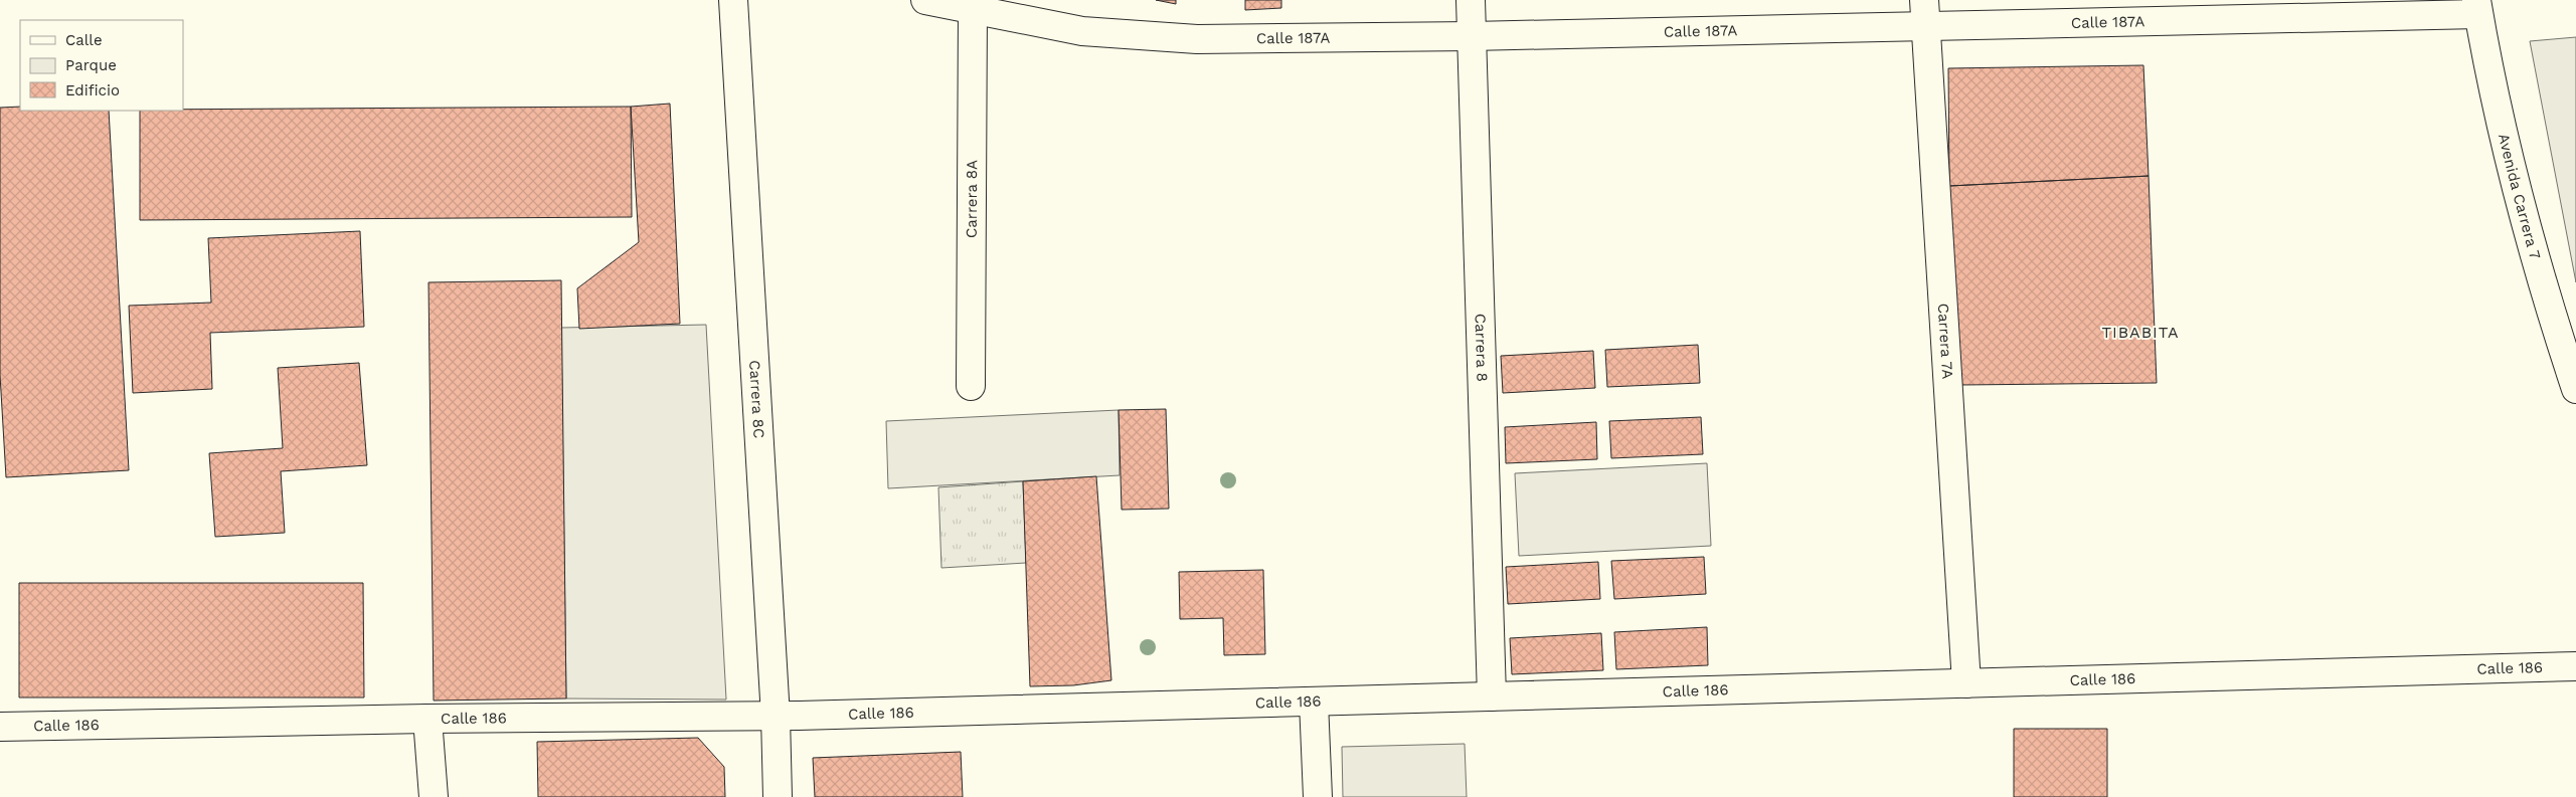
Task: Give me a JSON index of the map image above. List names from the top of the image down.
{
  "streets": {
    "street": [
      "Calle 187A",
      "Avenida Carrera 7",
      "Carrera 8A",
      "Carrera 7A",
      "Carrera 8",
      "Carrera 8C",
      "Calle 186"
    ]
  },
  "crossings": [
    ["Calle 187A", "Avenida Carrera 7"],
    ["Calle 187A", "Carrera 8A"],
    ["Calle 187A", "Carrera 7A"],
    ["Calle 187A", "Carrera 8"],
    ["Carrera 7A", "Calle 186"],
    ["Carrera 8", "Calle 186"],
    ["Carrera 8C", "Calle 186"]
  ],
  "districts": ["TIBABITA"],
  "legend": ["Calle", "Parque", "Edificio"]
}
